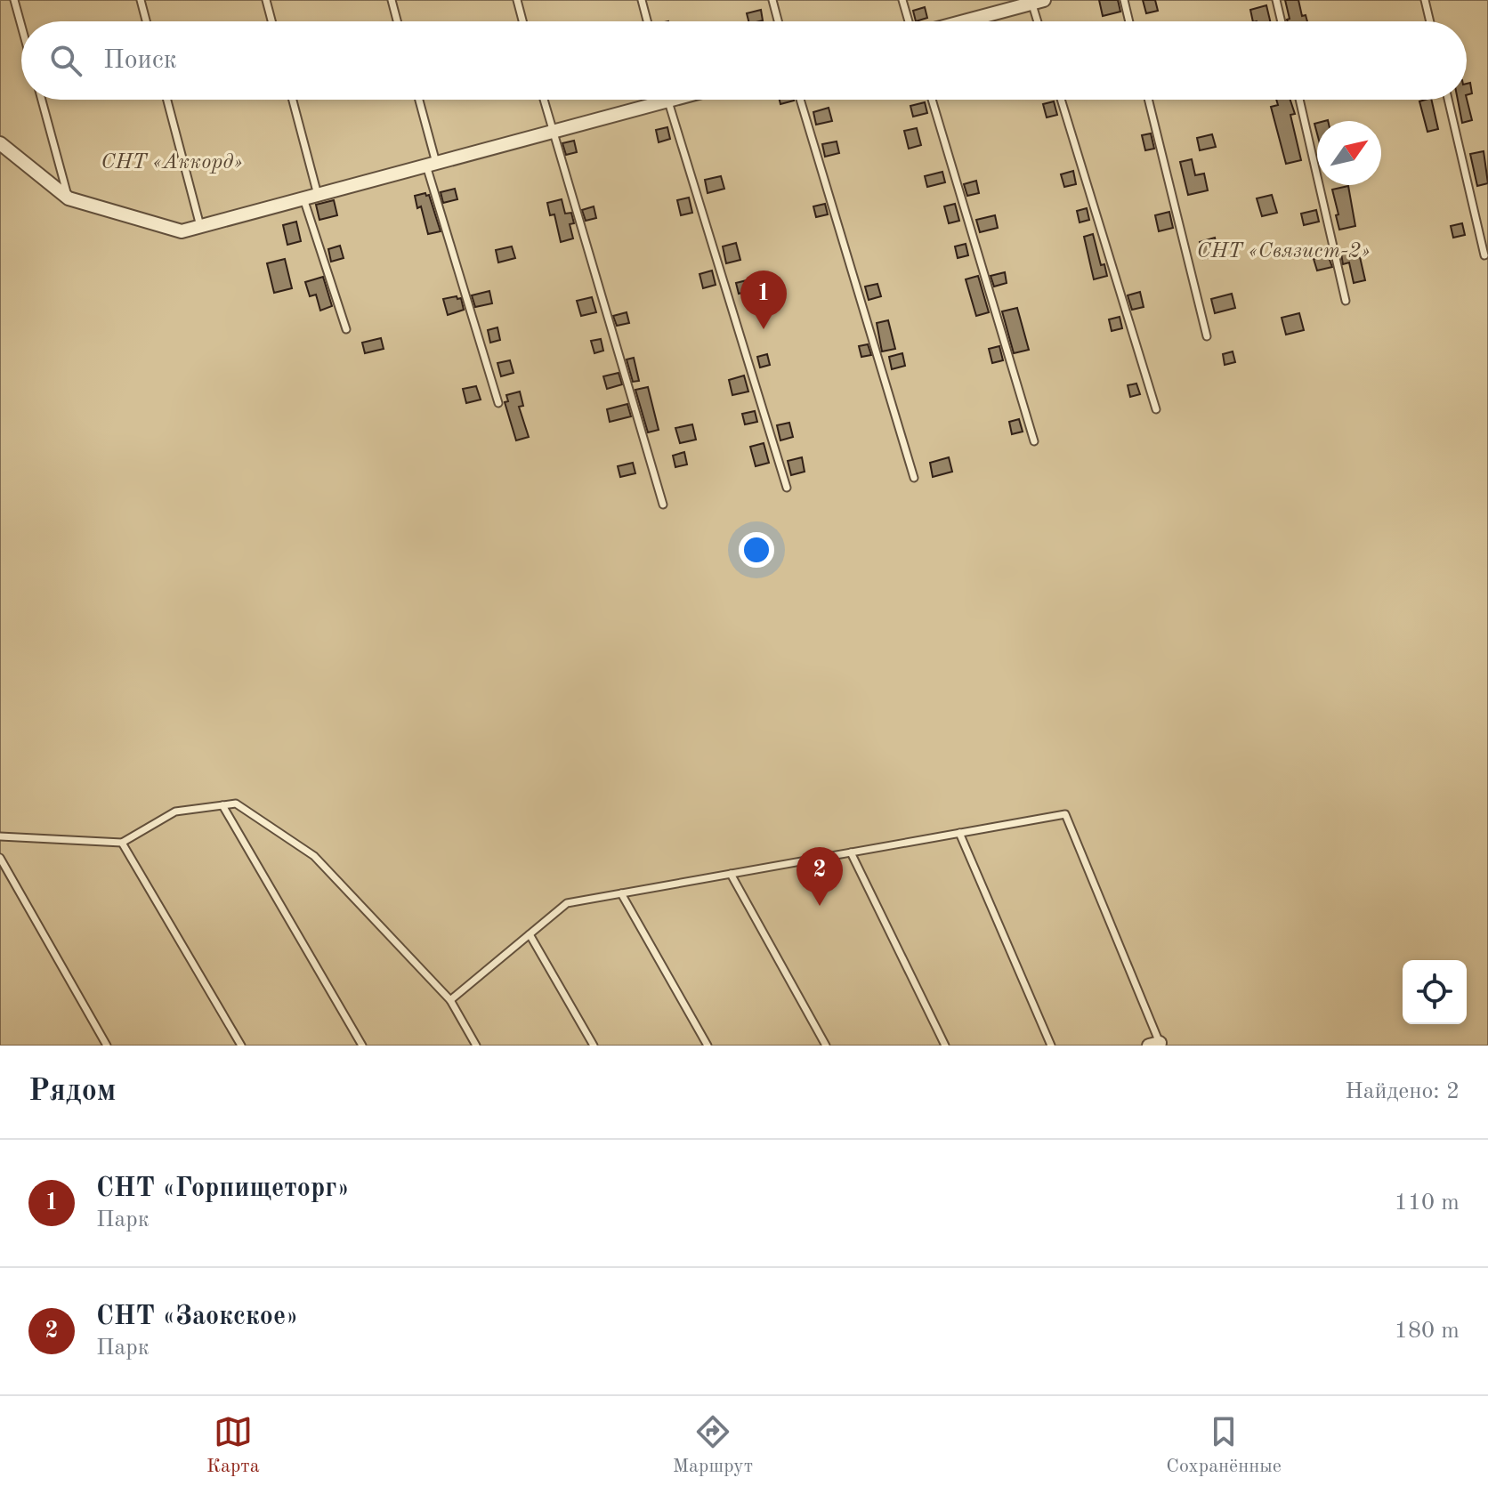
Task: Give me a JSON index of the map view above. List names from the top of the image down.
{
  "parks": ["СНТ «Аккорд»", "СНТ «Связист-2»"],
  "north": "top right",
  "page": {
    "search": "Поиск",
    "pins": ["1", "2"],
    "heading": ["Рядом", "Найдено: 2"],
    "list": [
      {
        "mark": "1",
        "name": "СНТ «Горпищеторг»",
        "note": "Парк",
        "value": "110 m"
      },
      {
        "mark": "2",
        "name": "СНТ «Заокское»",
        "note": "Парк",
        "value": "180 m"
      }
    ],
    "nav": ["Карта", "Маршрут", "Сохранённые"]
  }
}
